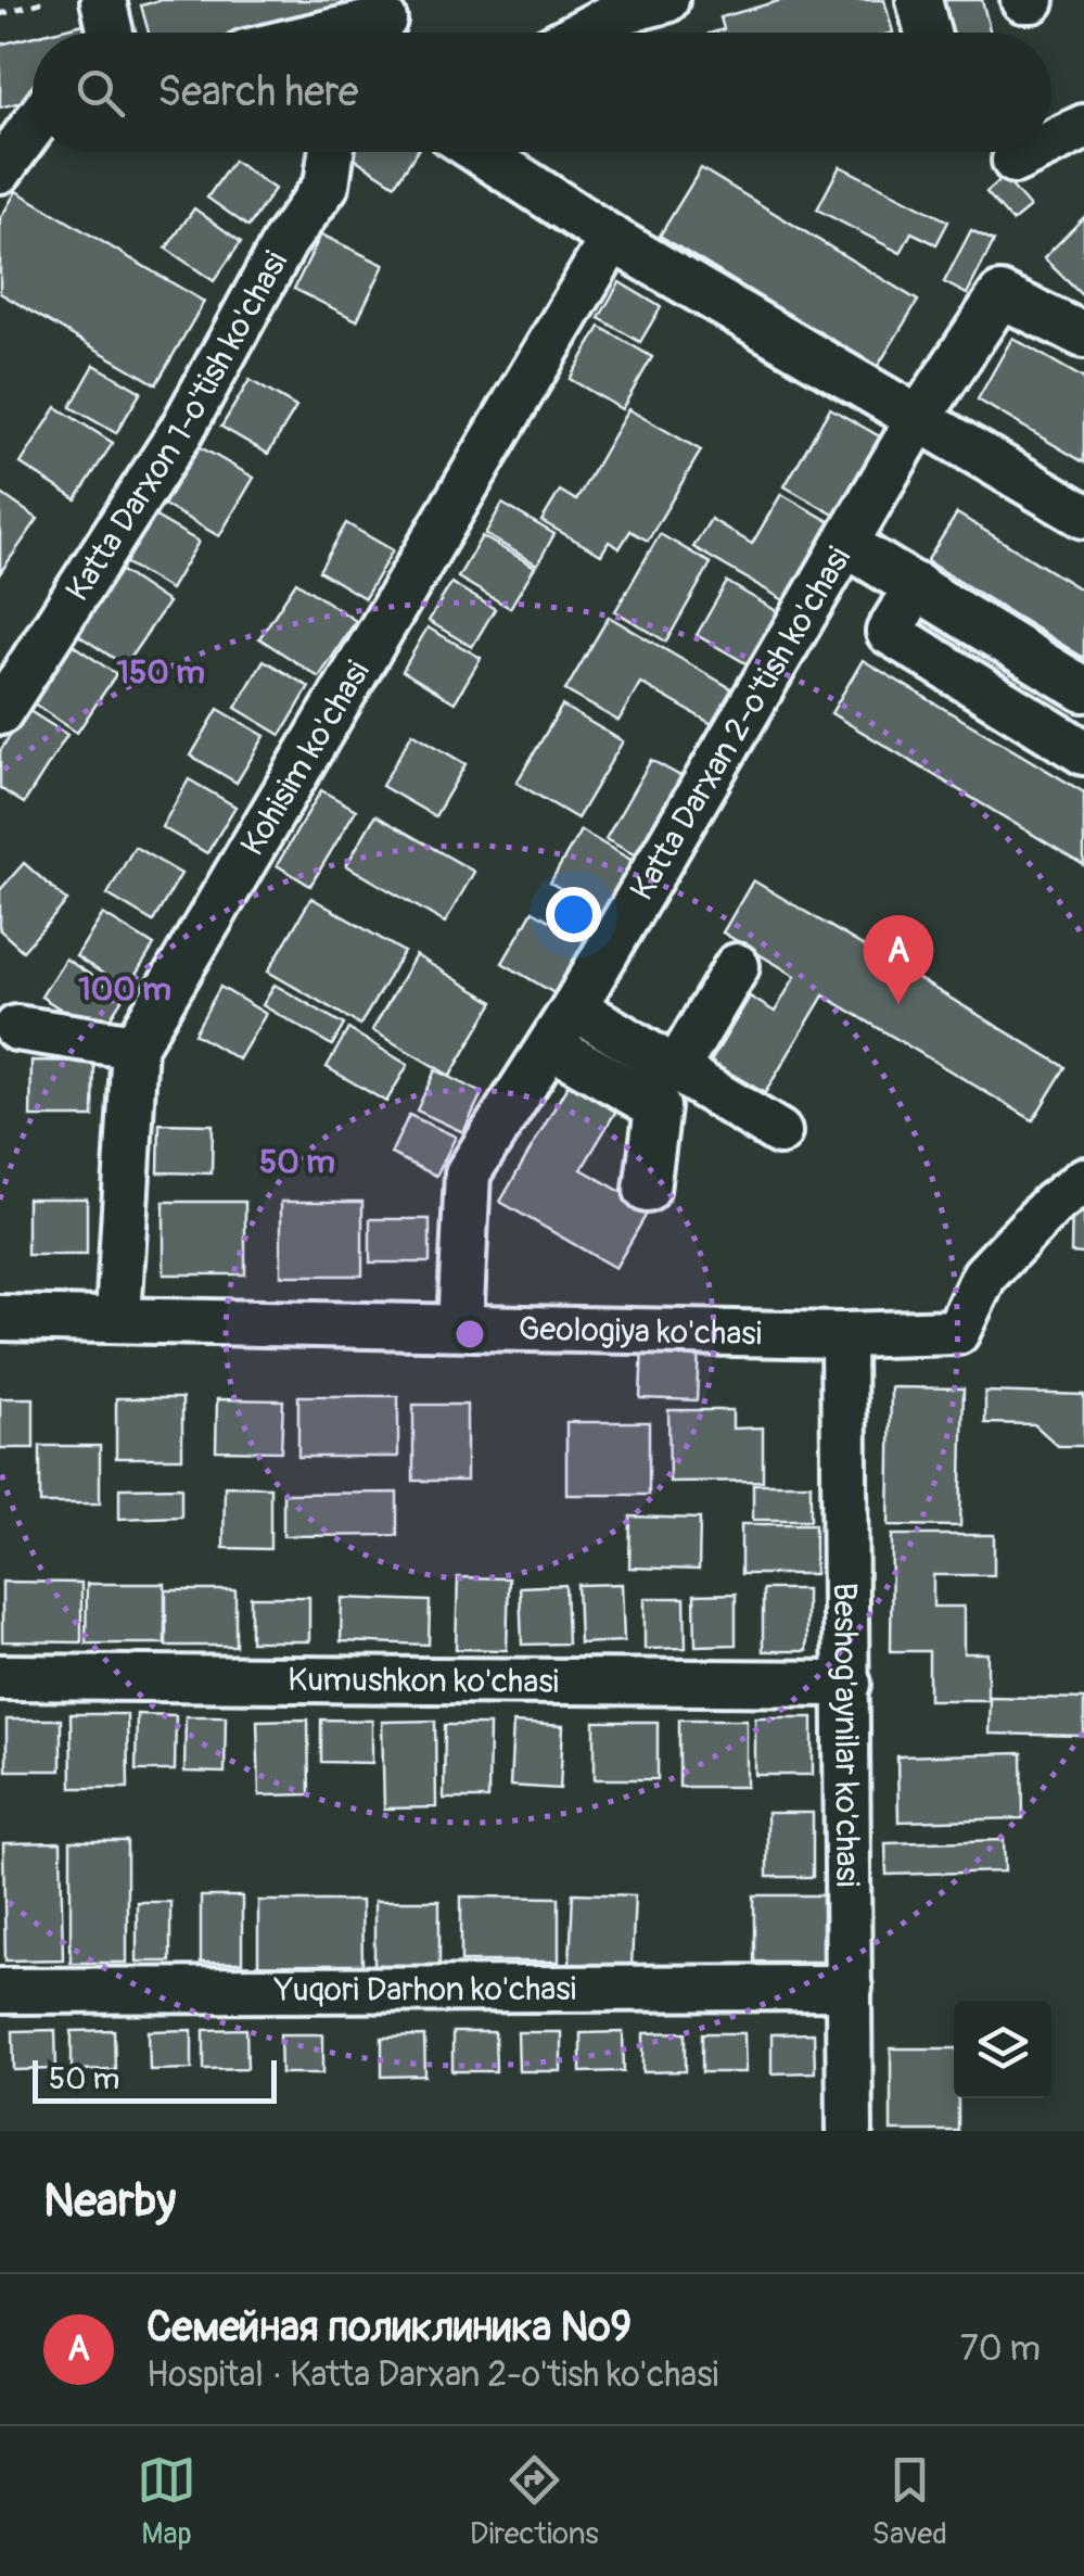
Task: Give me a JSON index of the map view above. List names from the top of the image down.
{
  "streets": {
    "street": [
      "Katta Darxon 1-o'tish ko'chasi",
      "Katta Darxan 2-o'tish ko'chasi",
      "Kohisim ko'chasi",
      "Geologiya ko'chasi",
      "Kumushkon ko'chasi",
      "Beshog'aynilar ko'chasi",
      "Yuqori Darhon ko'chasi"
    ]
  },
  "crossings": [
    ["Katta Darxan 2-o'tish ko'chasi", "Geologiya ko'chasi"],
    ["Kohisim ko'chasi", "Geologiya ko'chasi"],
    ["Geologiya ko'chasi", "Beshog'aynilar ko'chasi"],
    ["Kumushkon ko'chasi", "Beshog'aynilar ko'chasi"],
    ["Beshog'aynilar ko'chasi", "Yuqori Darhon ko'chasi"]
  ],
  "scale_bar": "50 m",
  "page": {
    "search": "Search here",
    "pins": "A",
    "scale": "50 m",
    "heading": "Nearby",
    "list": [
      {
        "mark": "A",
        "name": "Семейная поликлиника №9",
        "note": "Hospital · Katta Darxan 2-o'tish ko'chasi",
        "value": "70 m"
      }
    ],
    "nav": ["Map", "Directions", "Saved"]
  },
  "rings": ["150 m", "100 m", "50 m"]
}
